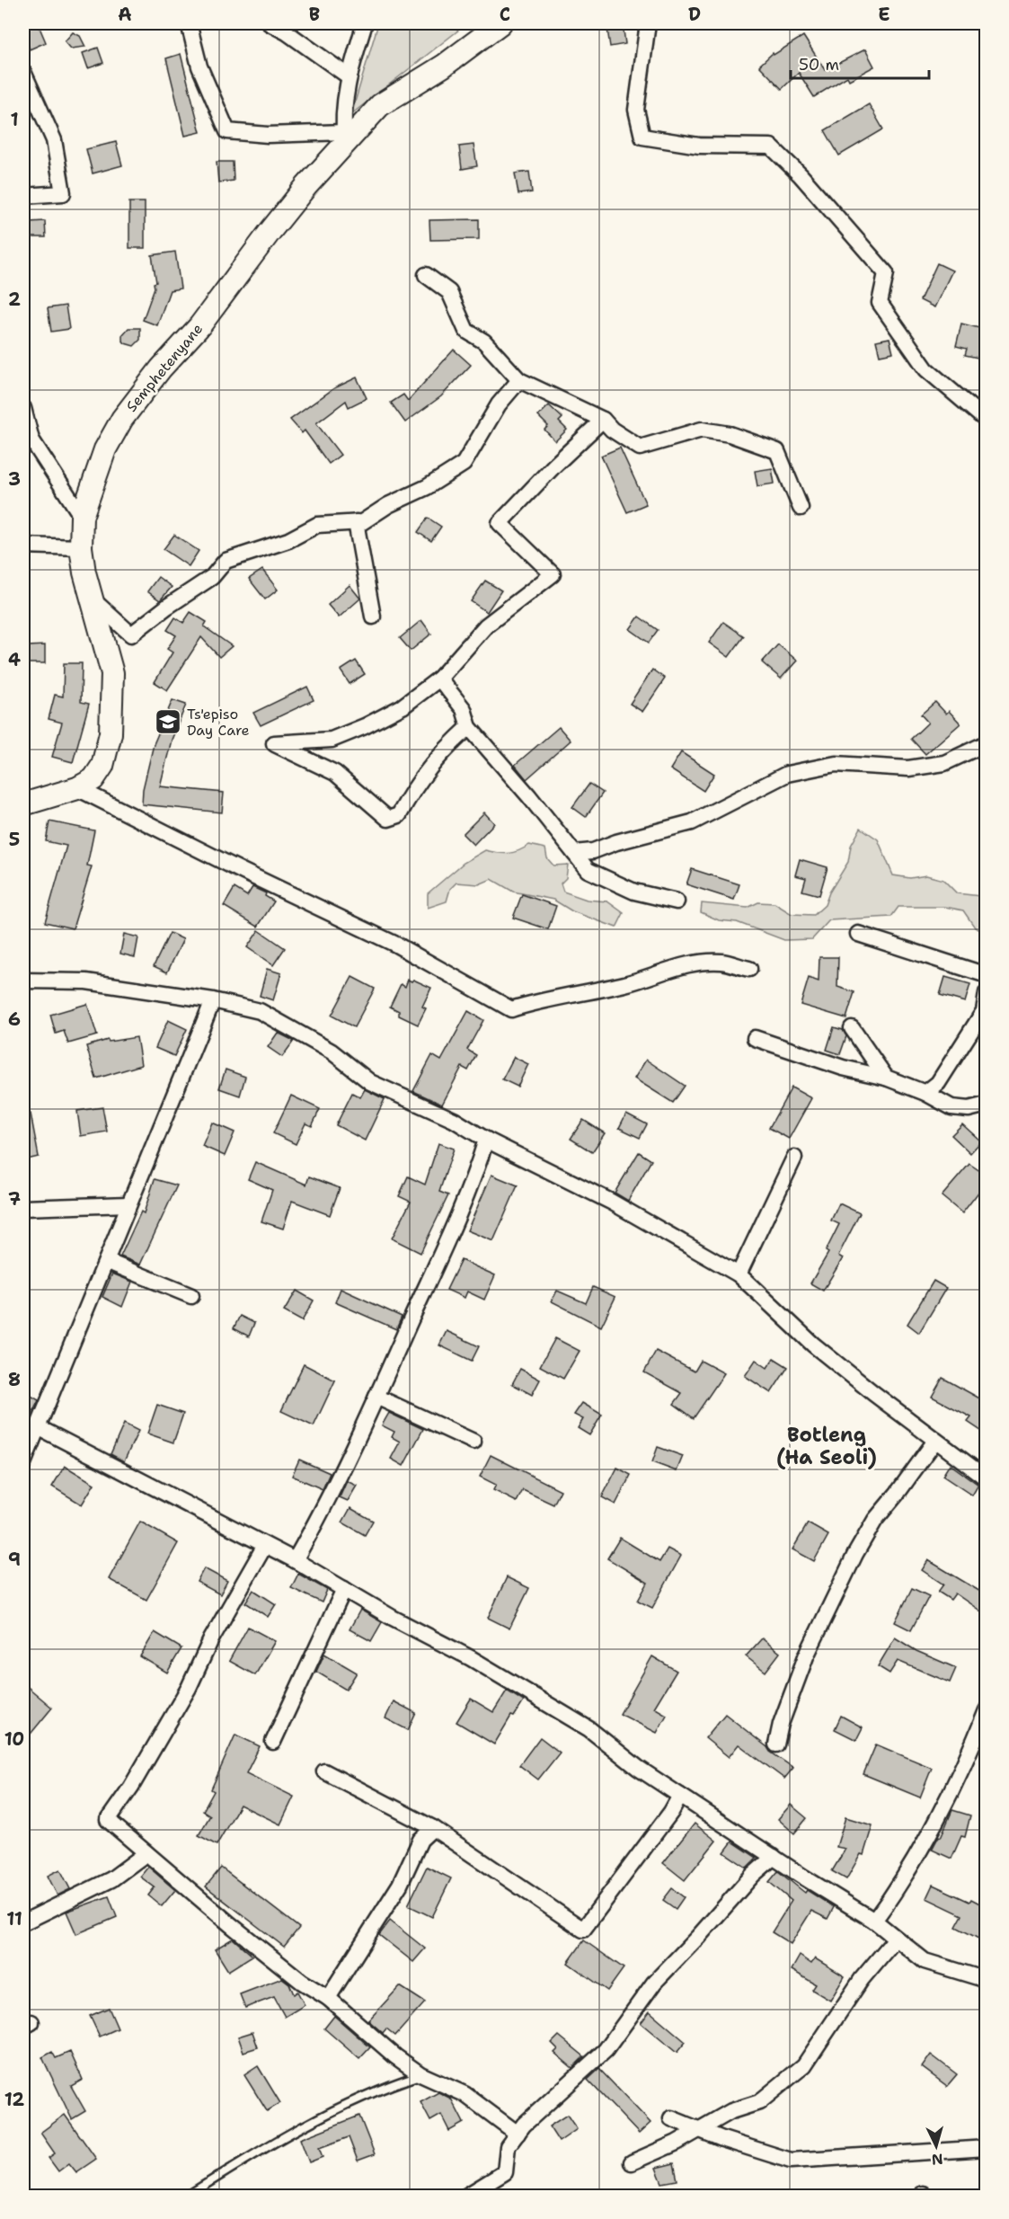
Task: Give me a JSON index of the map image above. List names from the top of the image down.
{
  "streets": {
    "main road": ["Semphetenyane"]
  },
  "districts": ["Botleng (Ha Seoli)"],
  "places": {
    "school or university": ["Ts'episo Day Care"]
  },
  "scale_bar": "50 m",
  "north": "bottom",
  "grid": {
    "columns": [
      "A",
      "B",
      "C",
      "D",
      "E"
    ],
    "rows": [
      "1",
      "2",
      "3",
      "4",
      "5",
      "6",
      "7",
      "8",
      "9",
      "10",
      "11",
      "12"
    ]
  }
}
